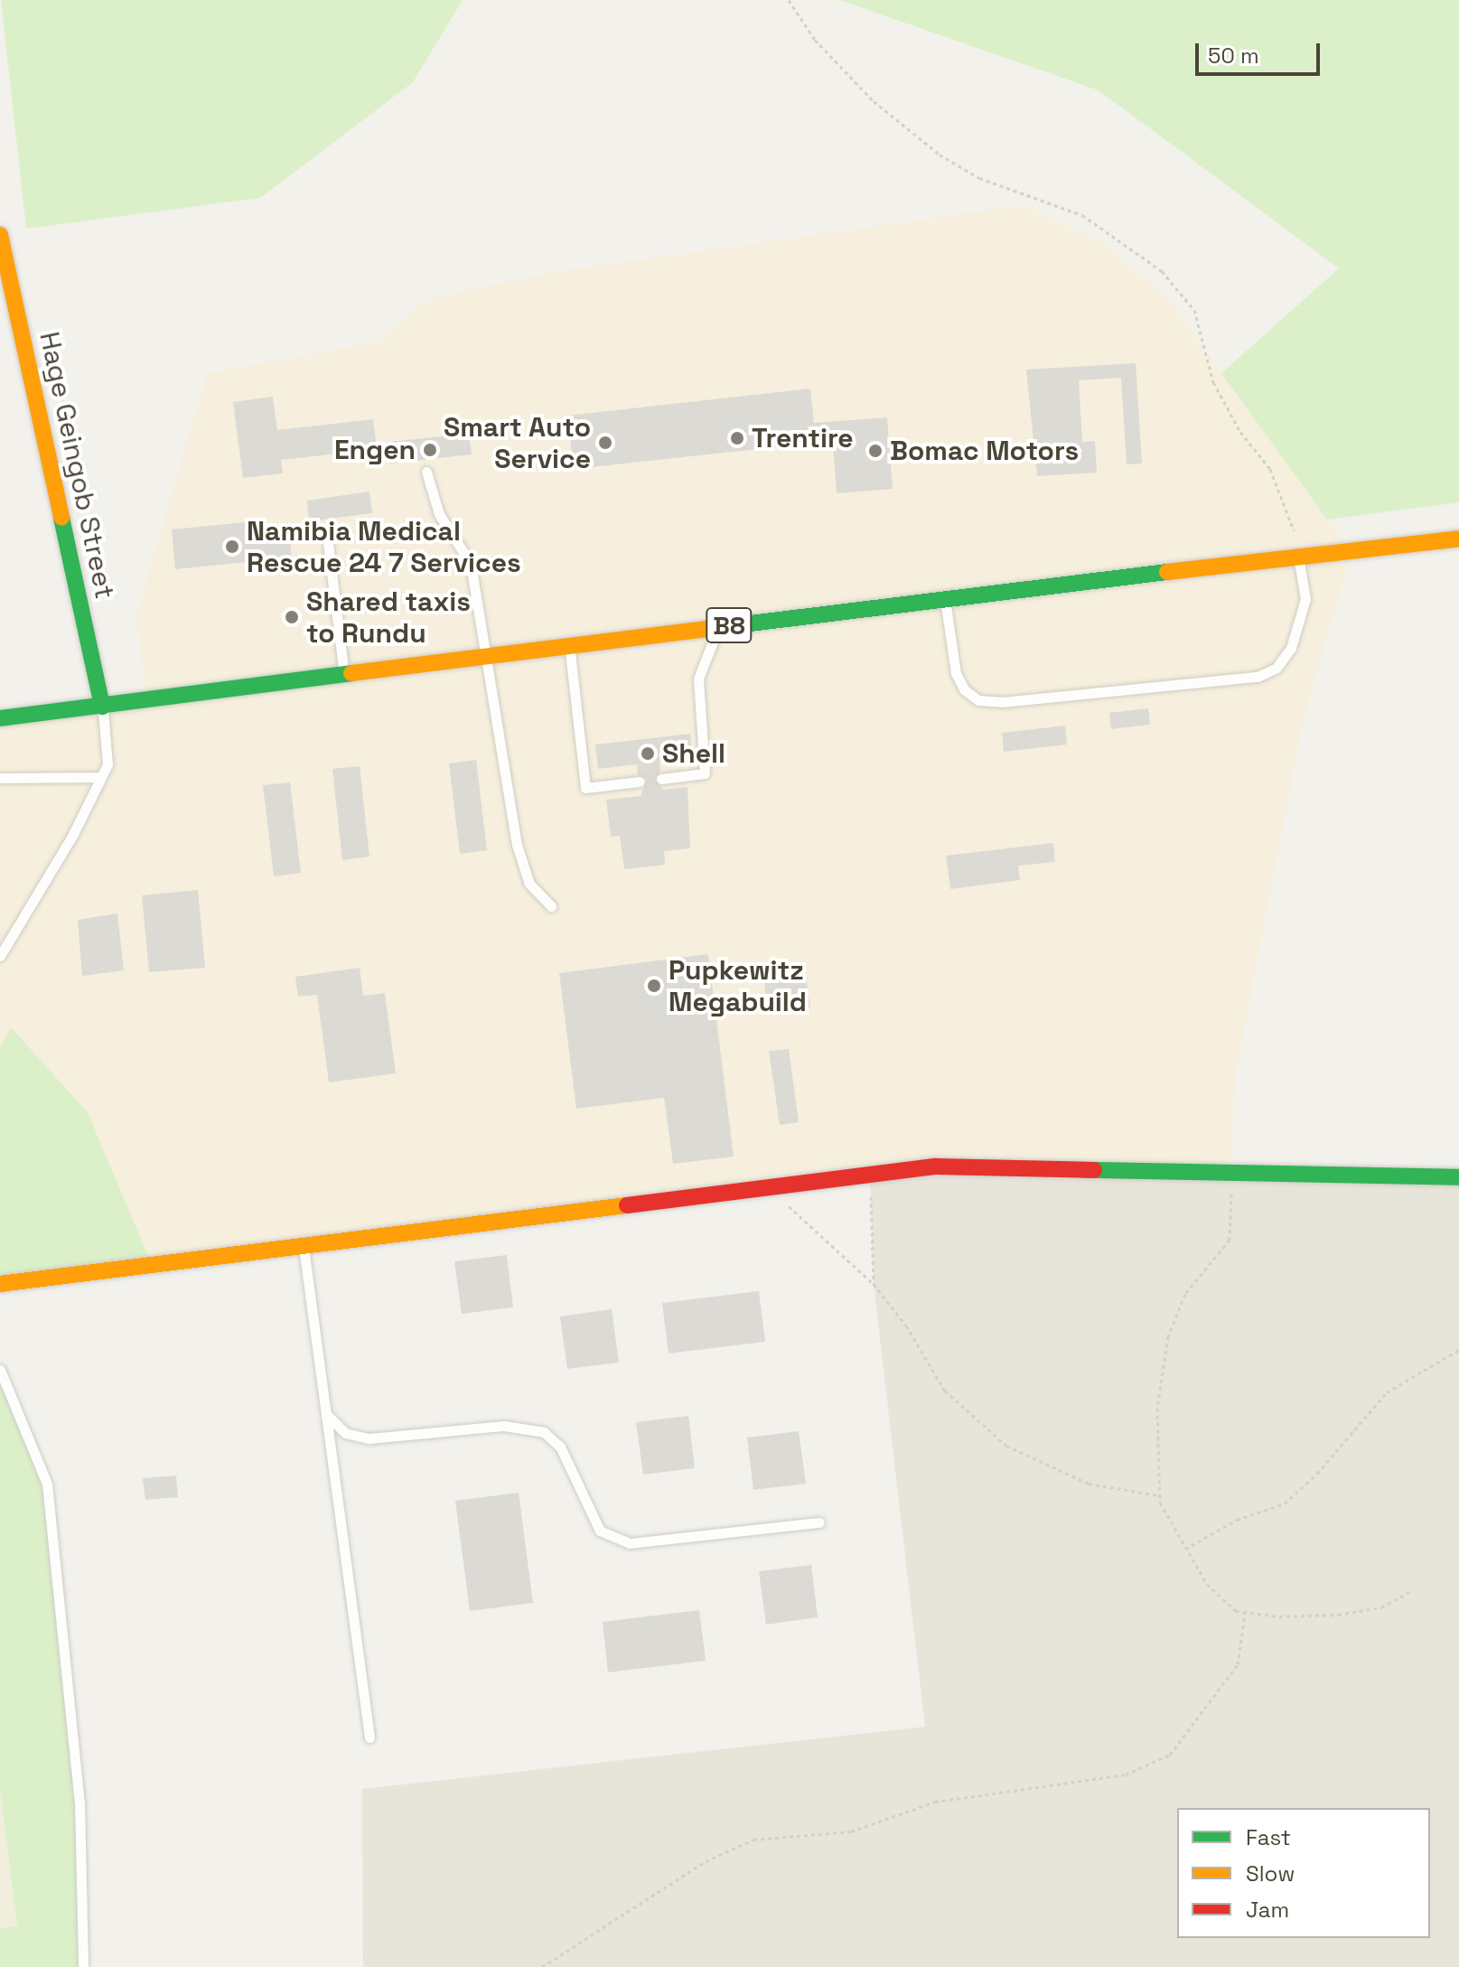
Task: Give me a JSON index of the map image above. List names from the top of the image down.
{
  "streets": {
    "main road": ["Hage Geingob Street", "B8"]
  },
  "crossings": [
    ["Hage Geingob Street", "B8"]
  ],
  "places": [
    "Trentire",
    "Smart Auto Service",
    "Engen",
    "Bomac Motors",
    "Namibia Medical Rescue 24 7 Services",
    "Shared taxis to Rundu",
    "Shell",
    "Pupkewitz Megabuild"
  ],
  "legend": ["Fast", "Slow", "Jam"],
  "scale_bar": "50 m"
}
